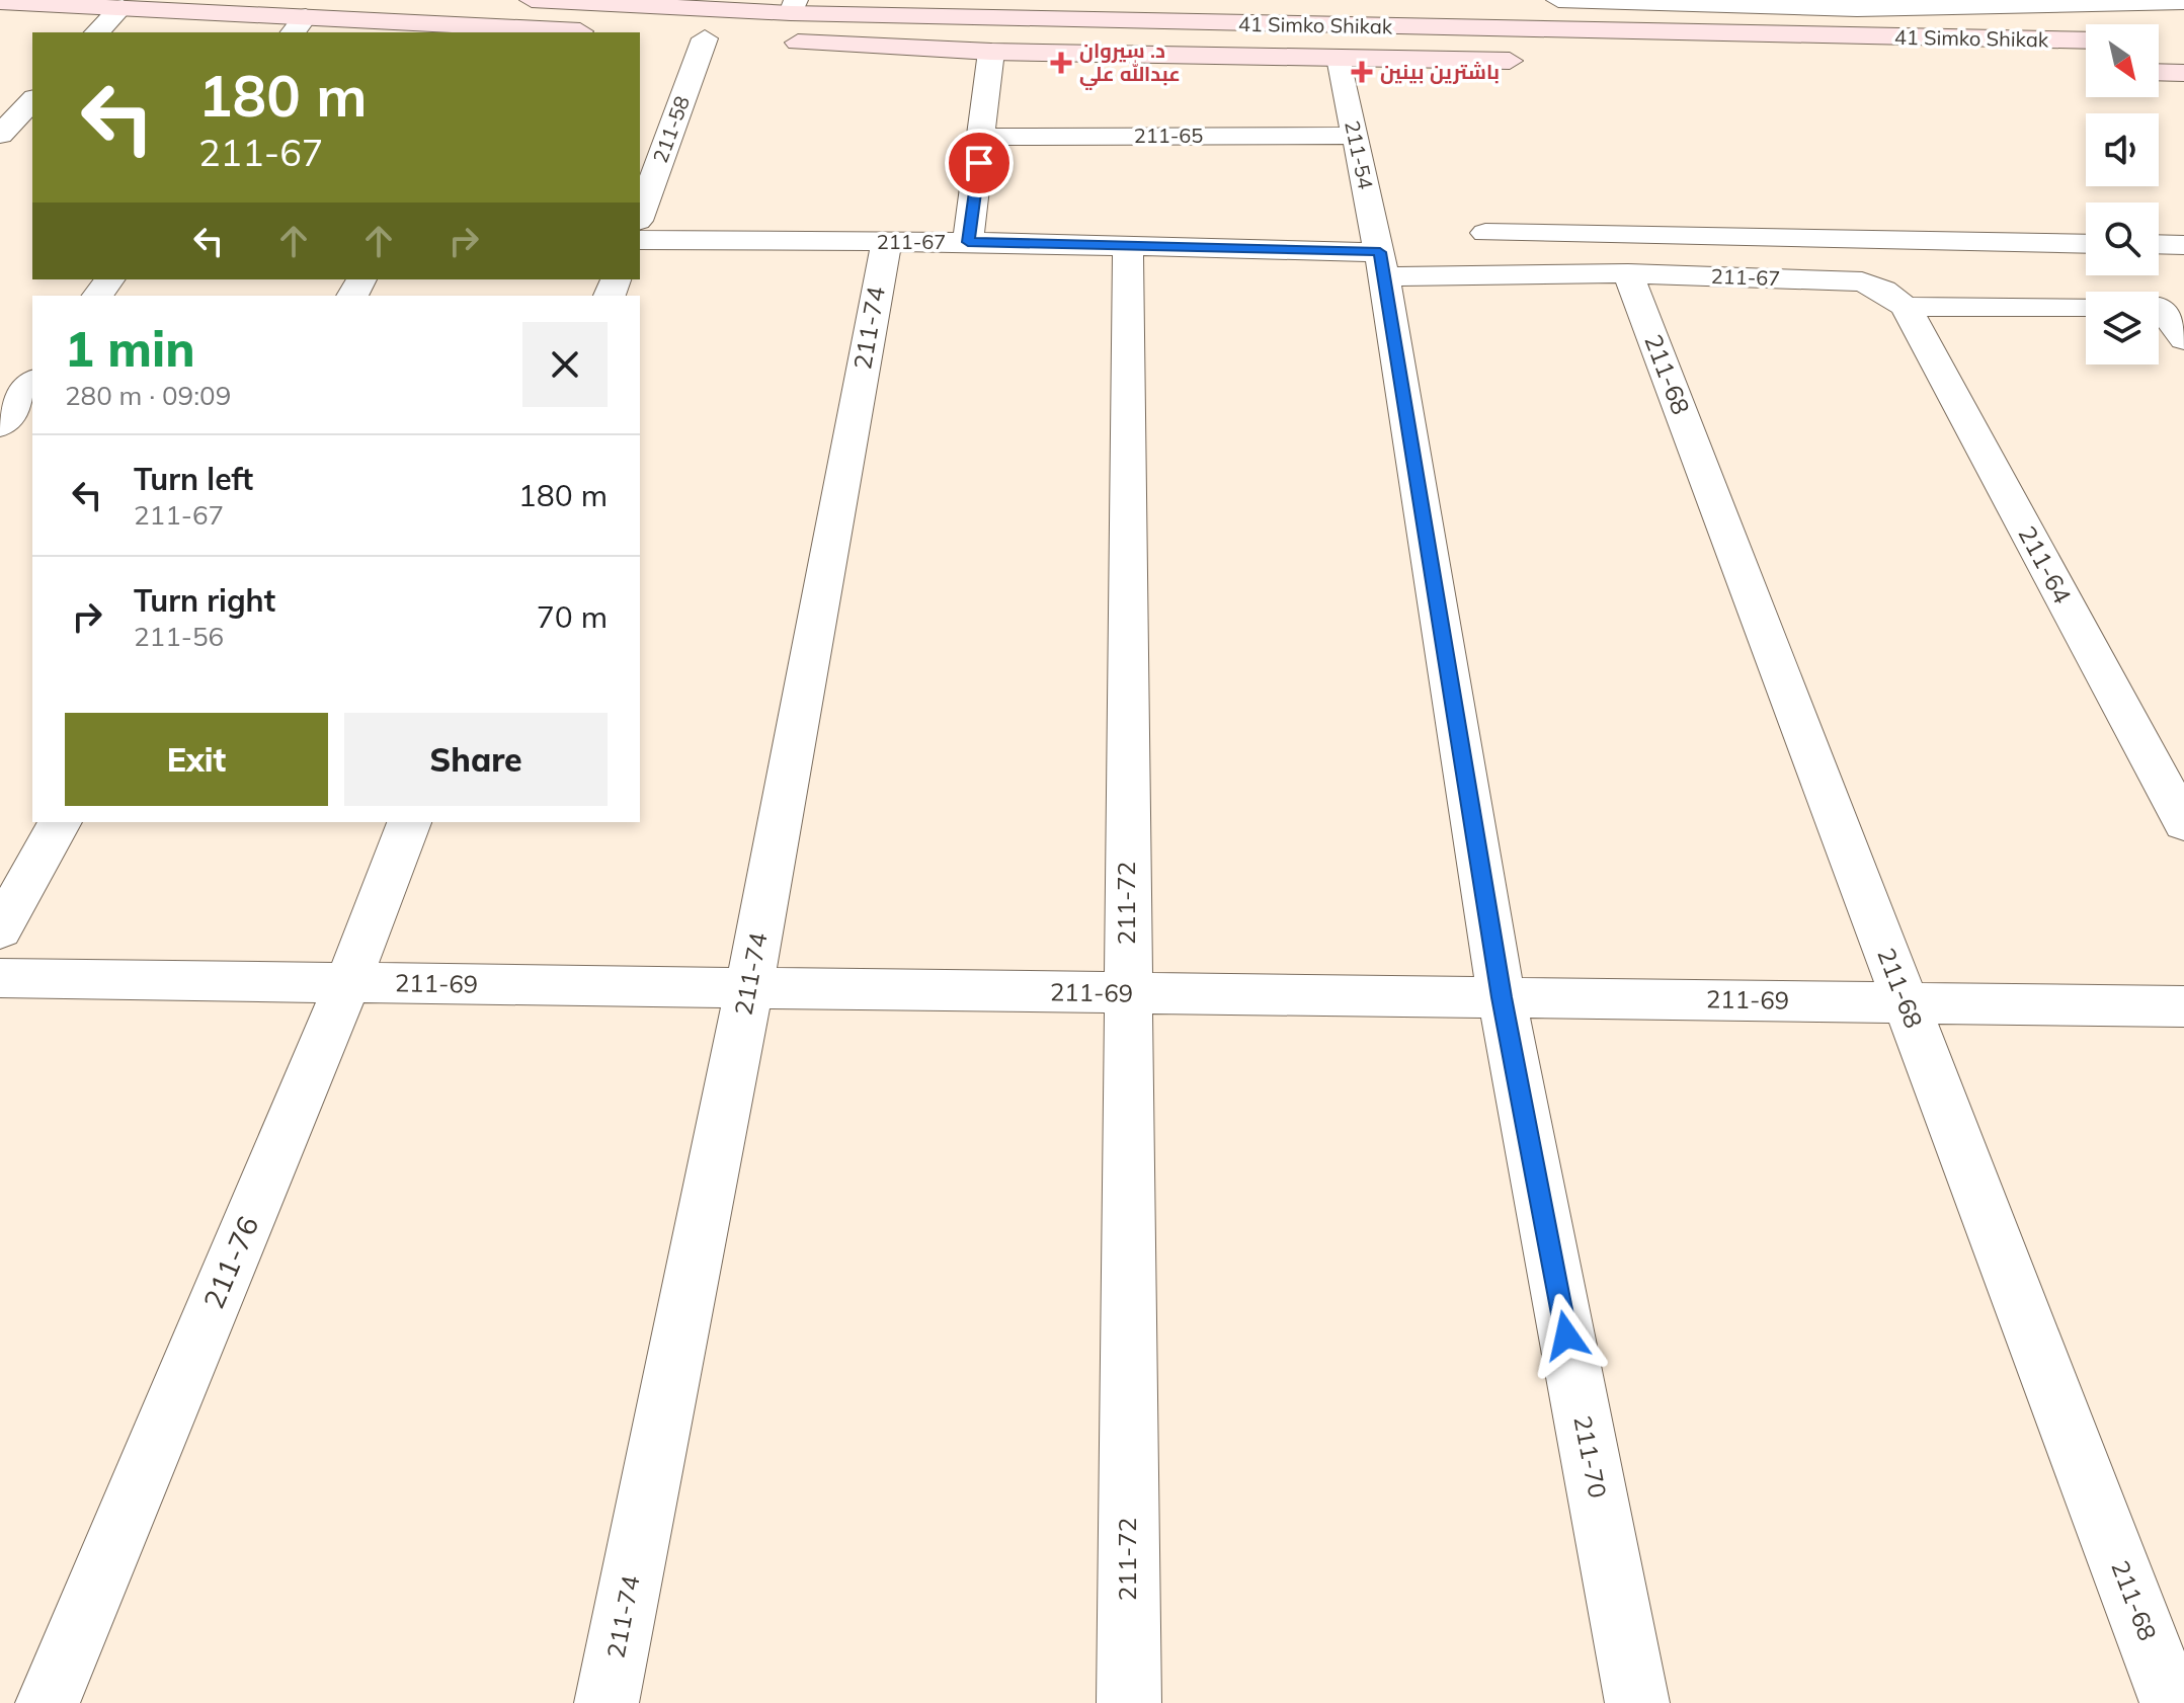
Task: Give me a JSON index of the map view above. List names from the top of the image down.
{
  "streets": {
    "main road": ["41 Simko Shikak"],
    "street": [
      "211-58",
      "211-65",
      "211-54",
      "211-67",
      "211-74",
      "211-68",
      "211-64",
      "211-72",
      "211-69",
      "211-76",
      "211-70"
    ]
  },
  "crossings": [
    ["41 Simko Shikak", "211-54"],
    ["211-65", "211-54"],
    ["211-54", "211-67"],
    ["211-54", "211-70"],
    ["211-67", "211-74"],
    ["211-67", "211-68"],
    ["211-67", "211-64"],
    ["211-67", "211-72"],
    ["211-67", "211-70"],
    ["211-74", "211-69"],
    ["211-68", "211-69"],
    ["211-72", "211-69"],
    ["211-69", "211-76"],
    ["211-69", "211-70"]
  ],
  "places": {
    "health": ["د. سيروان عبدالله علي", "باشترين بينين"]
  },
  "north": "bottom right",
  "page": {
    "turn": ["180 m", "211-67"],
    "heading": ["1 min", "280 m · 09:09"],
    "list": [
      {
        "name": "Turn left",
        "note": "211-67",
        "value": "180 m"
      },
      {
        "name": "Turn right",
        "note": "211-56",
        "value": "70 m"
      }
    ],
    "buttons": ["Exit", "Share"]
  }
}
